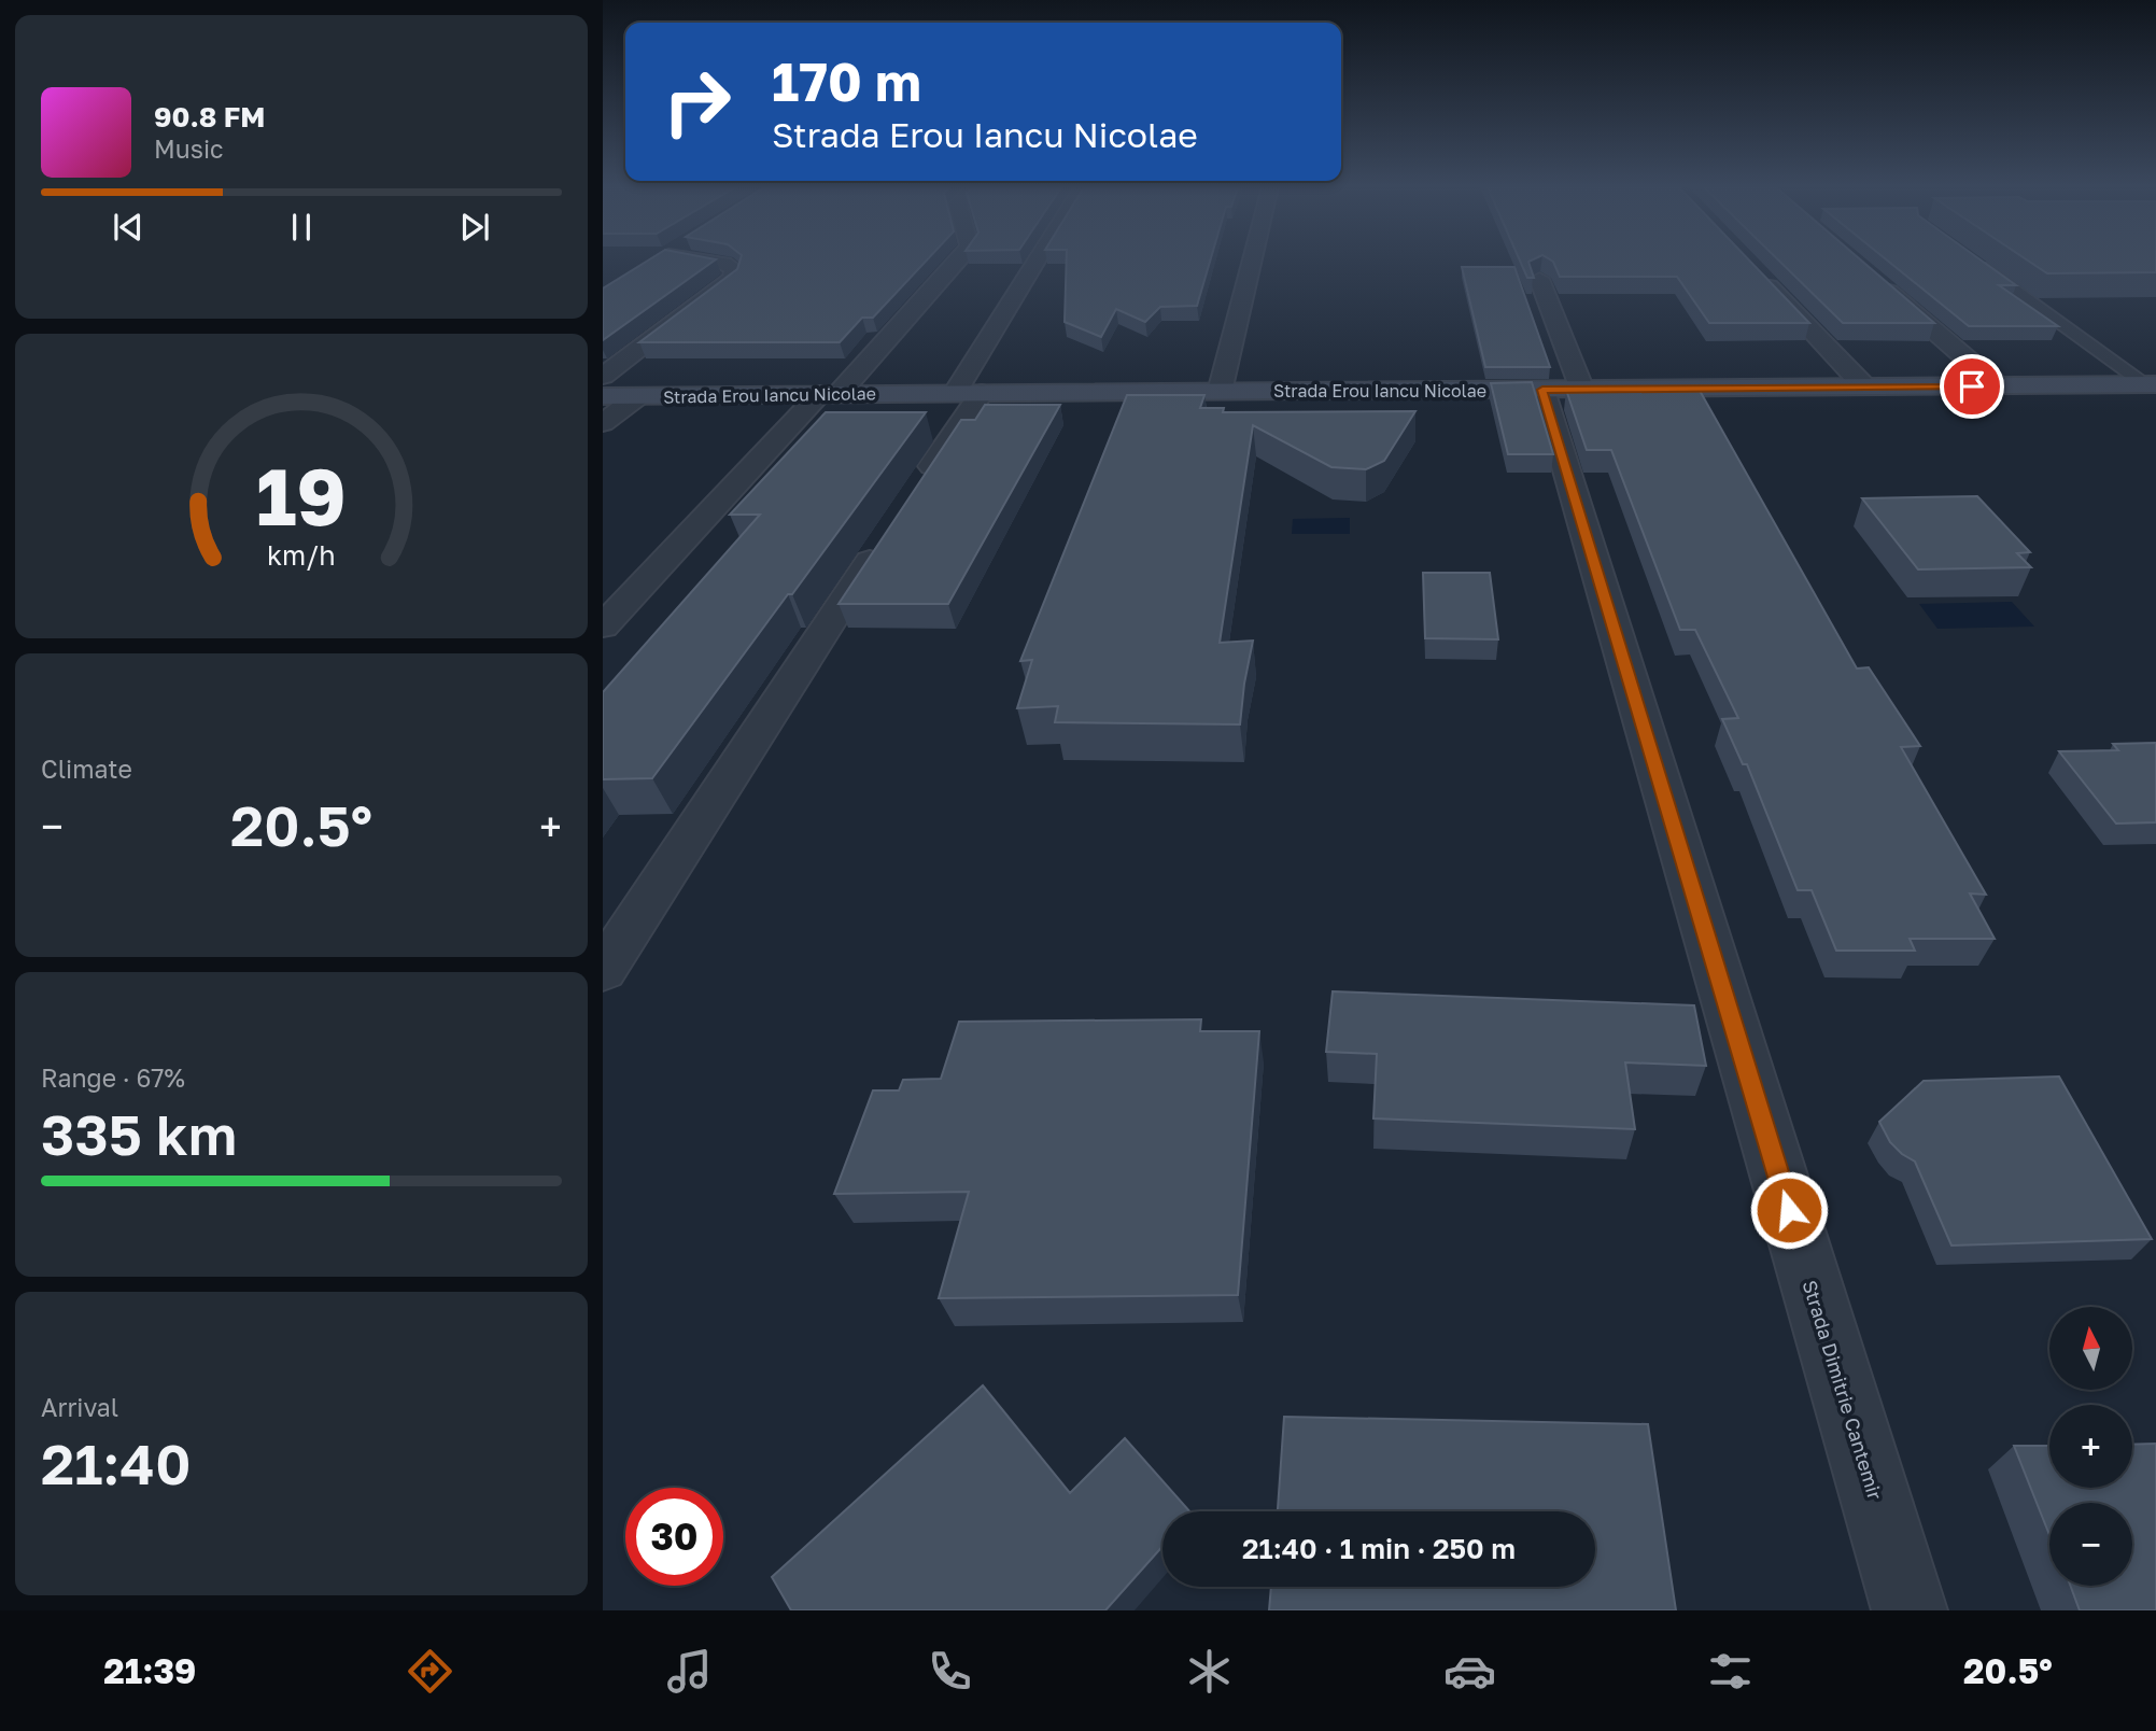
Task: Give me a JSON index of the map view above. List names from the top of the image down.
{
  "streets": {
    "street": ["Strada Erou Iancu Nicolae", "Strada Dimitrie Cantemir"]
  },
  "crossings": [
    ["Strada Erou Iancu Nicolae", "Strada Dimitrie Cantemir"]
  ],
  "north": "top",
  "page": {
    "turn": ["170 m", "Strada Erou Iancu Nicolae"],
    "song": ["90.8 FM", "Music"],
    "tile": [
      "Climate",
      ["Range · 67%", "335 km"],
      ["Arrival", "21:40"]
    ],
    "heat": ["−", "20.5°", "+"],
    "map_buttons": ["+", "−"],
    "limit": "30",
    "trip": "21:40 · 1 min · 250 m",
    "tabs": ["21:39", "20.5°"],
    "gauge": ["19", "km/h"]
  }
}
